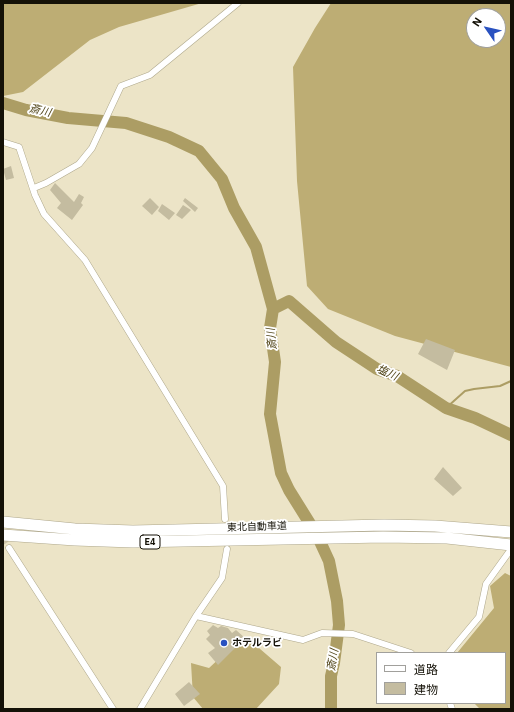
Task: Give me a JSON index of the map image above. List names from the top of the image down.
{
  "streets": {
    "highway": ["東北自動車道", "E4"]
  },
  "water": ["斎川", "塩川"],
  "places": ["ホテルラビ"],
  "legend": ["道路", "建物"],
  "north": "top left"
}
